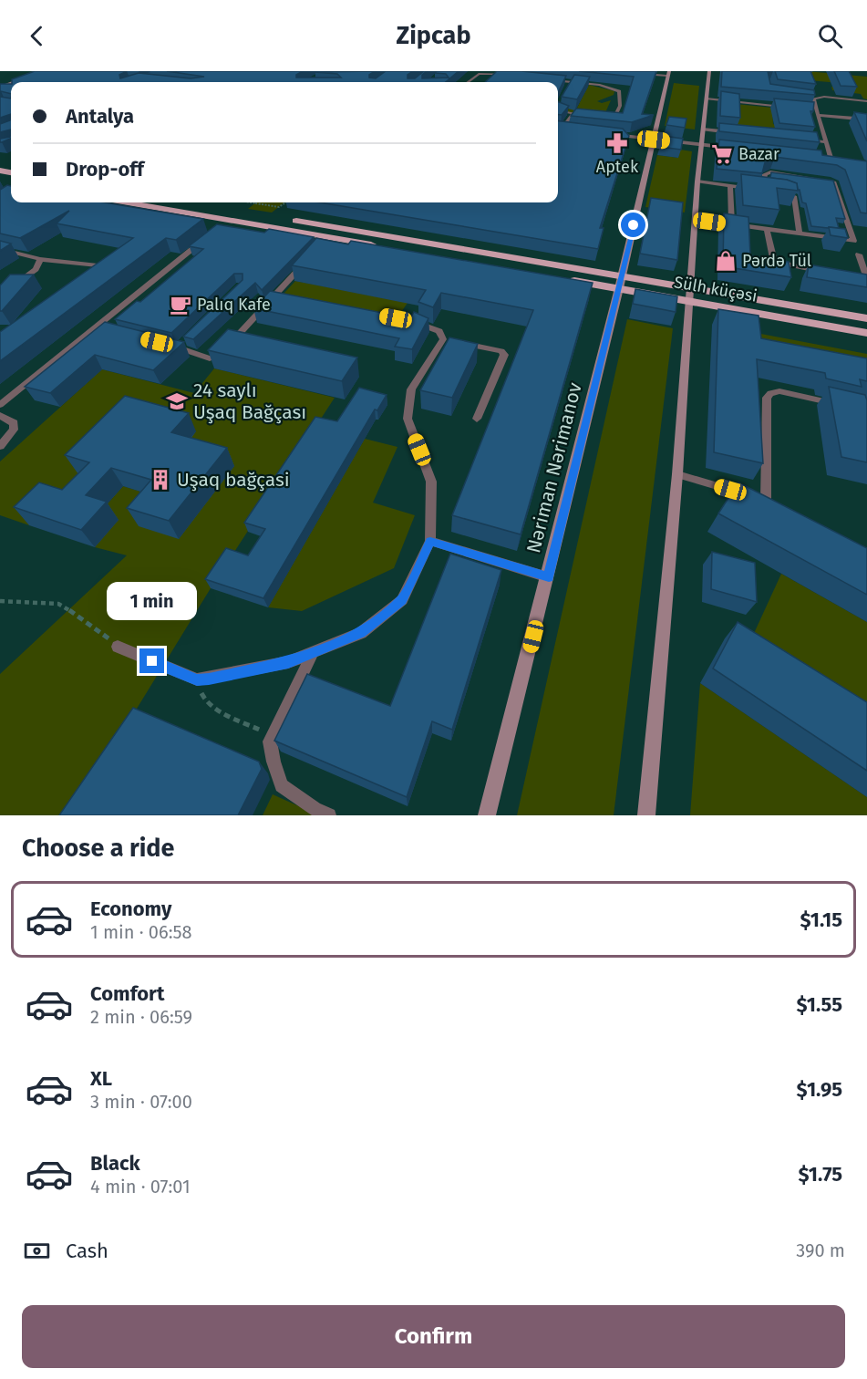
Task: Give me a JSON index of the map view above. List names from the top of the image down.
{
  "streets": {
    "highway": ["Sülh küçəsi"],
    "main road": ["Nəriman Nərimanov"]
  },
  "crossings": [
    ["Sülh küçəsi", "Nəriman Nərimanov"]
  ],
  "places": {
    "pharmacy": ["Aptek"],
    "supermarket": ["Bazar"],
    "shop": ["Pərdə Tül"],
    "cafe": ["Palıq Kafe"],
    "school or university": ["24 saylı Uşaq Bağçası"],
    "building": ["Uşaq bağçasi"]
  },
  "page": {
    "header": "Zipcab",
    "banner": ["Antalya", "Drop-off"],
    "bubble": "1 min",
    "heading": "Choose a ride",
    "list": [
      {
        "name": "Economy",
        "note": "1 min · 06:58",
        "value": "$1.15"
      },
      {
        "name": "Comfort",
        "note": "2 min · 06:59",
        "value": "$1.55"
      },
      {
        "name": "XL",
        "note": "3 min · 07:00",
        "value": "$1.95"
      },
      {
        "name": "Black",
        "note": "4 min · 07:01",
        "value": "$1.75"
      }
    ],
    "pay": ["Cash", "390 m"],
    "buttons": "Confirm"
  }
}
